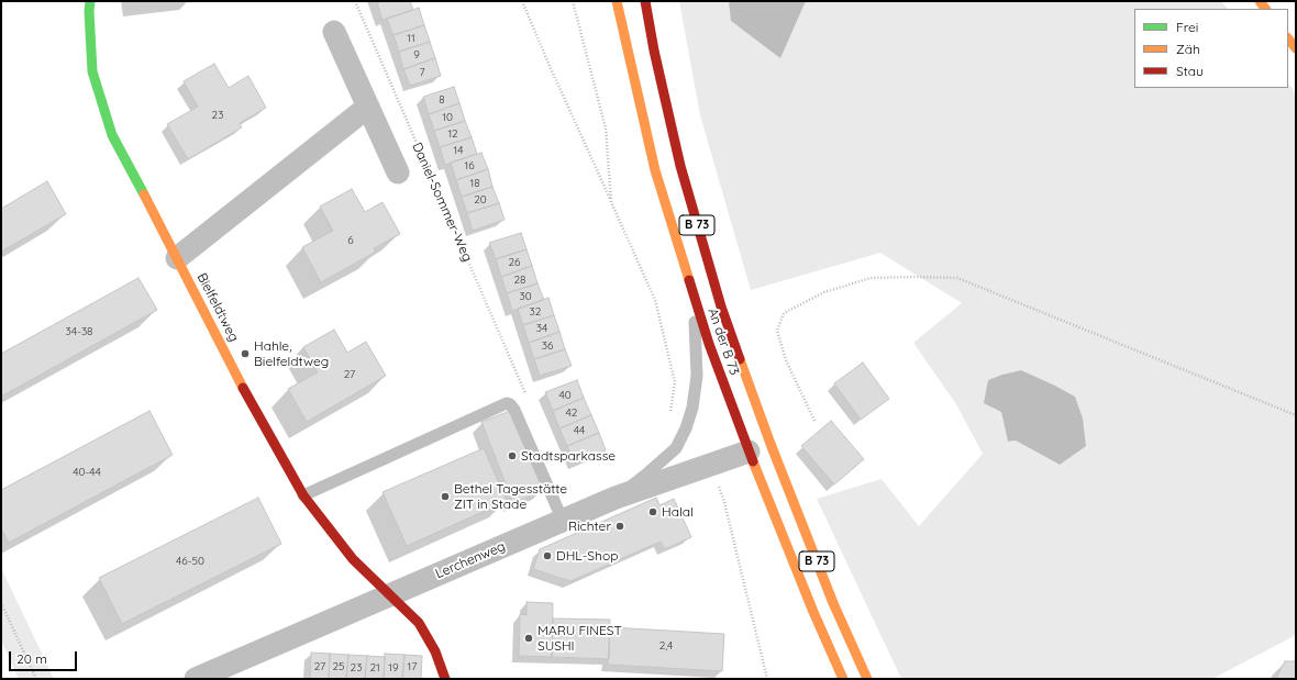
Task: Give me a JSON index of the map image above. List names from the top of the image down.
{
  "streets": {
    "main road": ["B 73", "Bielfeldtweg", "An der B 73"],
    "street": ["Lerchenweg"],
    "path": ["Daniel-Sommer-Weg"]
  },
  "crossings": [
    ["Bielfeldtweg", "Lerchenweg"],
    ["An der B 73", "Lerchenweg"]
  ],
  "places": [
    "Hahle, Bielfeldtweg",
    "Stadtsparkasse",
    "Bethel Tagesstätte ZIT in Stade",
    "Halal",
    "Richter",
    "DHL-Shop",
    "MARU FINEST SUSHI"
  ],
  "house_numbers": [
    "11",
    "9",
    "7",
    "8",
    "23",
    "10",
    "12",
    "14",
    "16",
    "18",
    "20",
    "6",
    "26",
    "28",
    "30",
    "32",
    "34",
    "34-38",
    "36",
    "27",
    "40",
    "42",
    "44",
    "40-44",
    "46-50",
    "2,4",
    "27",
    "25",
    "17",
    "23",
    "21",
    "19"
  ],
  "legend": ["Frei", "Zäh", "Stau"],
  "scale_bar": "20 m"
}
